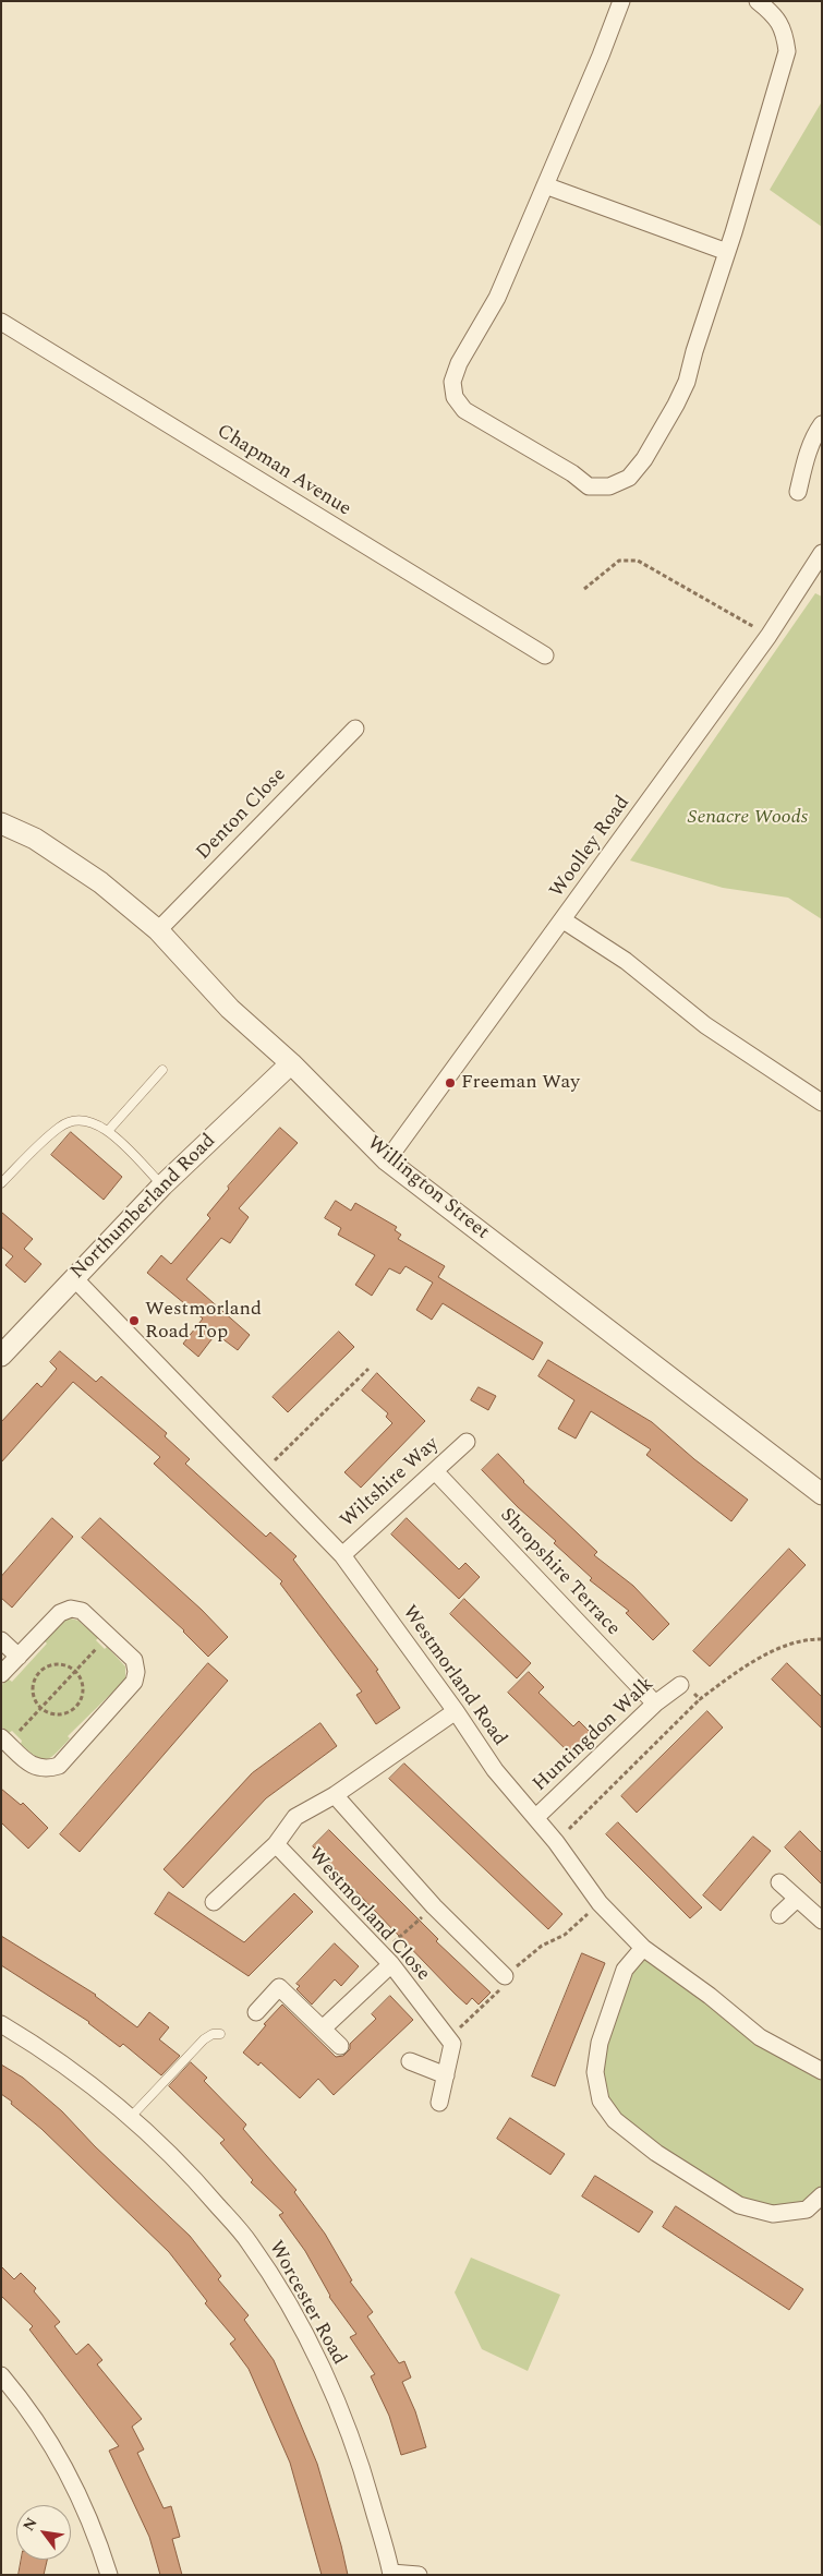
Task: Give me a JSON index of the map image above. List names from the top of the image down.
{
  "streets": {
    "street": [
      "Chapman Avenue",
      "Denton Close",
      "Woolley Road",
      "Willington Street",
      "Northumberland Road",
      "Wiltshire Way",
      "Shropshire Terrace",
      "Westmorland Road",
      "Huntingdon Walk",
      "Westmorland Close",
      "Worcester Road"
    ]
  },
  "crossings": [
    ["Denton Close", "Willington Street"],
    ["Woolley Road", "Willington Street"],
    ["Willington Street", "Northumberland Road"],
    ["Northumberland Road", "Westmorland Road"],
    ["Wiltshire Way", "Shropshire Terrace"],
    ["Wiltshire Way", "Westmorland Road"],
    ["Shropshire Terrace", "Huntingdon Walk"],
    ["Westmorland Road", "Huntingdon Walk"]
  ],
  "parks": ["Senacre Woods"],
  "places": ["Freeman Way", "Westmorland Road Top"],
  "north": "top left"
}
